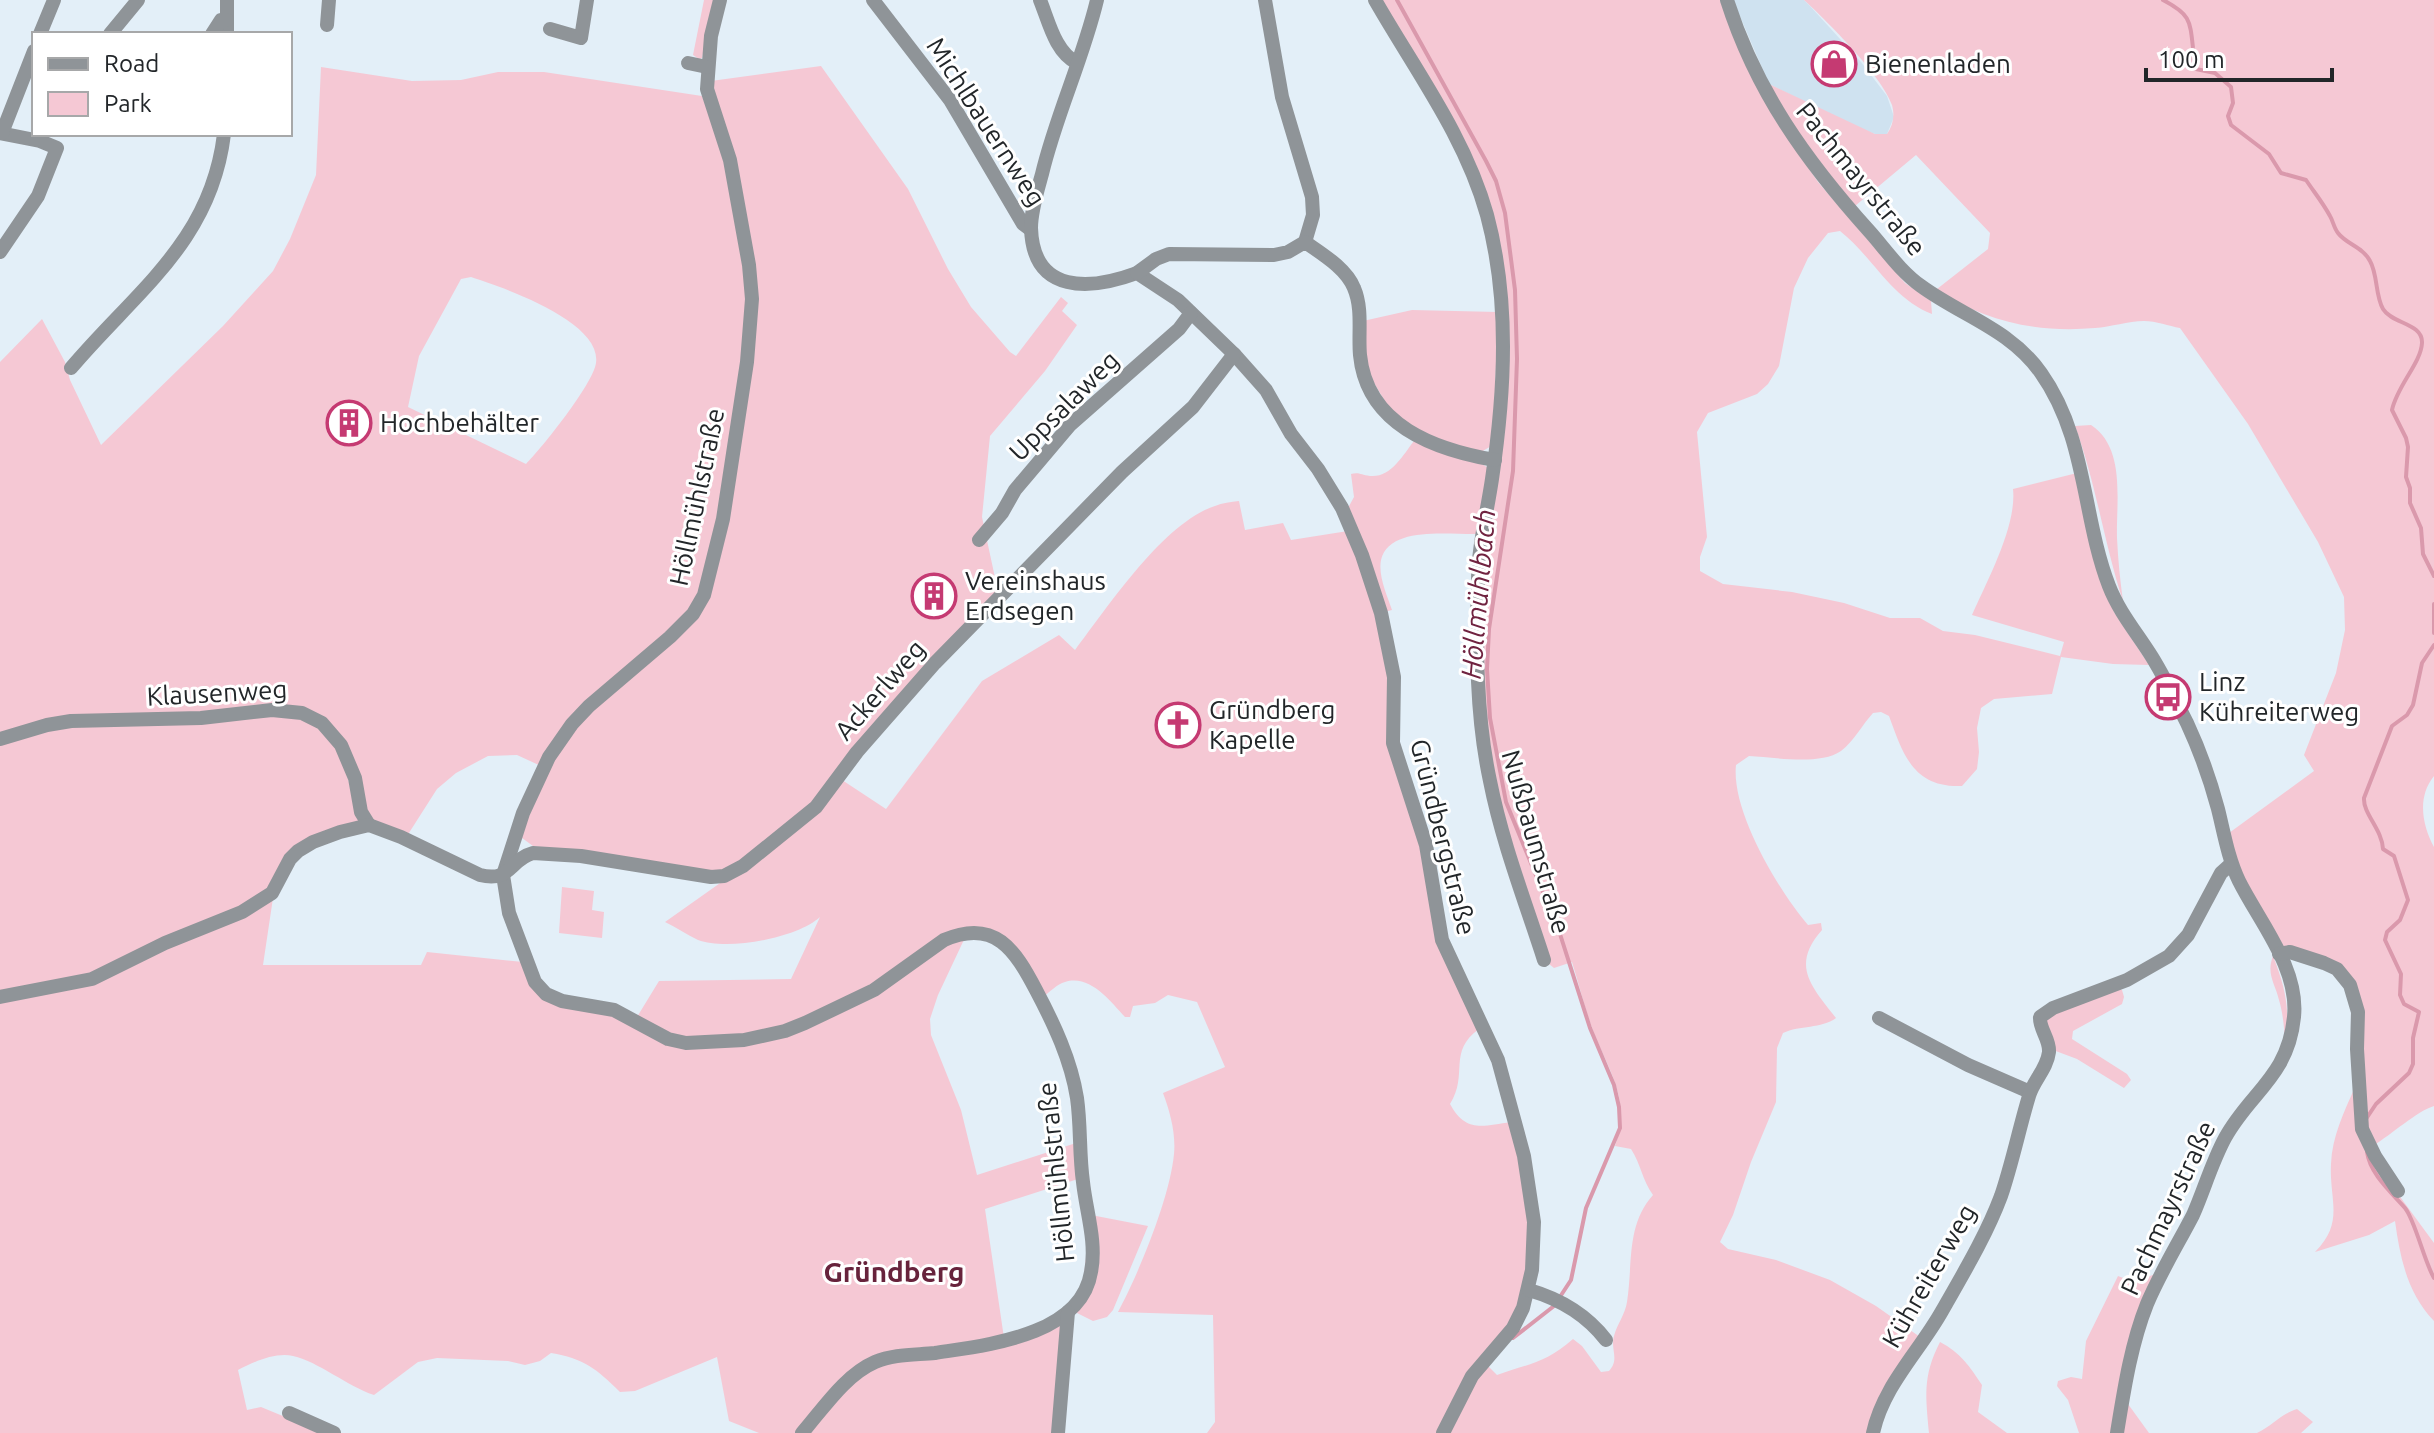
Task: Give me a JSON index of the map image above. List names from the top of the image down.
{
  "streets": {
    "street": [
      "Michlbauernweg",
      "Pachmayrstraße",
      "Uppsalaweg",
      "Höllmühlstraße",
      "Ackerlweg",
      "Klausenweg",
      "Gründbergstraße",
      "Nußbaumstraße",
      "Kühreiterweg"
    ]
  },
  "crossings": [
    ["Pachmayrstraße", "Kühreiterweg"],
    ["Uppsalaweg", "Gründbergstraße"],
    ["Ackerlweg", "Gründbergstraße"]
  ],
  "districts": ["Gründberg"],
  "water": ["Höllmühlbach"],
  "places": {
    "shop": ["Bienenladen"],
    "building": ["Hochbehälter", "Vereinshaus Erdsegen"],
    "bus stop": ["Linz Kühreiterweg"],
    "church": ["Gründberg Kapelle"]
  },
  "legend": ["Road", "Park"],
  "scale_bar": "100 m"
}
